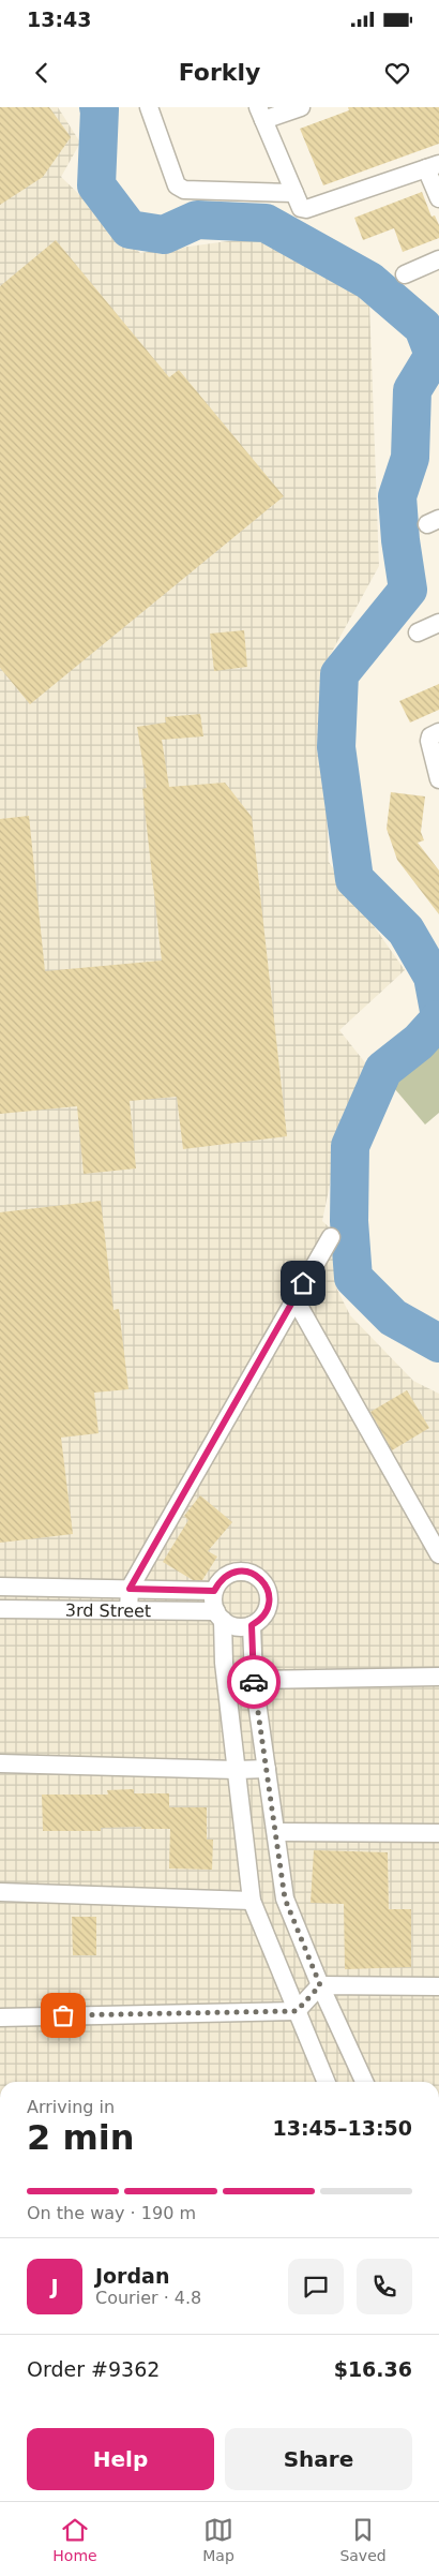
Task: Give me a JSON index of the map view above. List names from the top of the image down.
{
  "streets": {
    "street": ["3rd Street"]
  },
  "page": {
    "status": "13:43",
    "header": "Forkly",
    "heading": ["2 min", "Arriving in", "13:45–13:50"],
    "panel": [
      "Jordan",
      "Courier · 4.8",
      "Order #9362",
      "$16.36"
    ],
    "bar": "On the way · 190 m",
    "round": "J",
    "buttons": ["Help", "Share"],
    "tabs": ["Home", "Map", "Saved"]
  }
}
